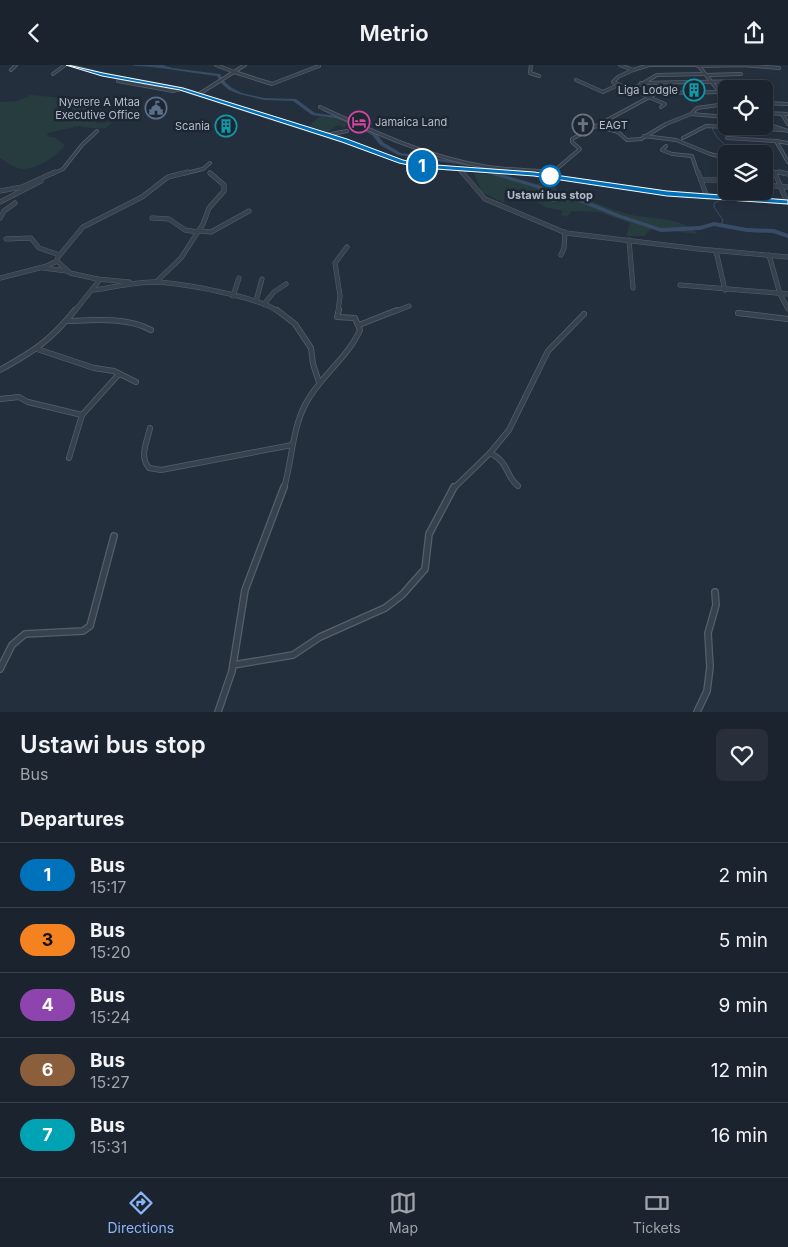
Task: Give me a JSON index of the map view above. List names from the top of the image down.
{
  "places": {
    "building": ["Liga Lodgle", "Scania"],
    "public building": ["Nyerere A Mtaa Executive Office"],
    "hotel": ["Jamaica Land"],
    "church": ["EAGT"],
    "other": ["Ustawi bus stop"]
  },
  "lines": ["bus line 1"],
  "page": {
    "header": "Metrio",
    "on_map": "1",
    "heading": [
      ["Ustawi bus stop", "Bus"],
      "Departures"
    ],
    "list": [
      {
        "mark": "1",
        "name": "Bus",
        "note": "15:17",
        "value": "2 min"
      },
      {
        "mark": "3",
        "name": "Bus",
        "note": "15:20",
        "value": "5 min"
      },
      {
        "mark": "4",
        "name": "Bus",
        "note": "15:24",
        "value": "9 min"
      },
      {
        "mark": "6",
        "name": "Bus",
        "note": "15:27",
        "value": "12 min"
      },
      {
        "mark": "7",
        "name": "Bus",
        "note": "15:31",
        "value": "16 min"
      }
    ],
    "tabs": ["Directions", "Map", "Tickets"]
  }
}
